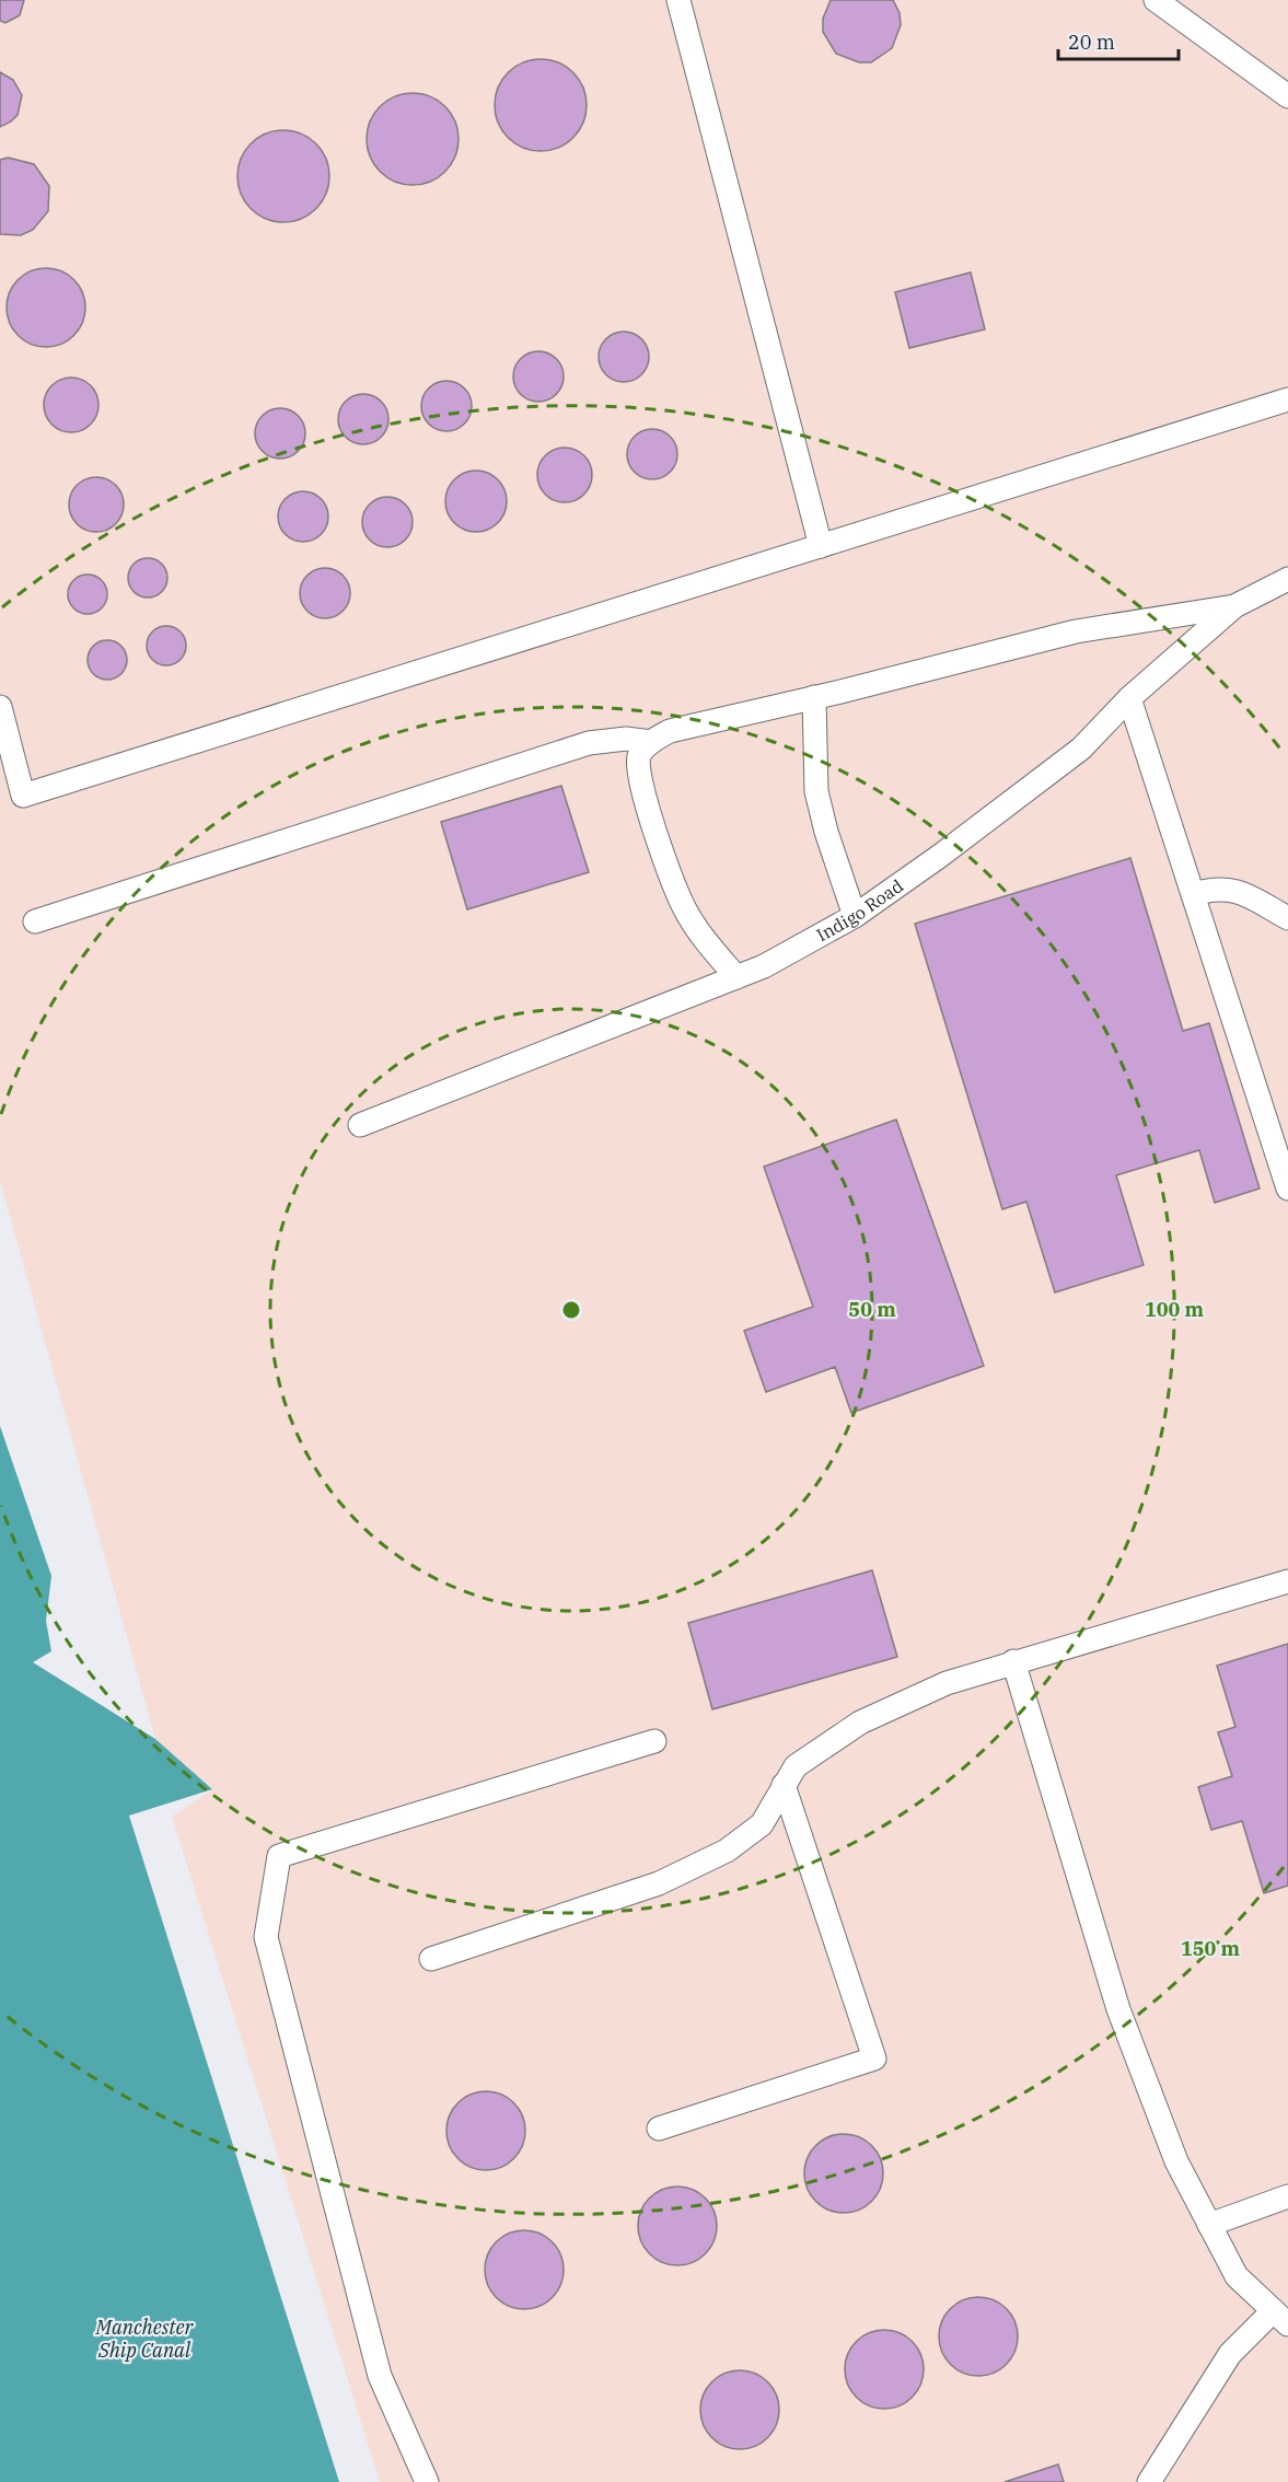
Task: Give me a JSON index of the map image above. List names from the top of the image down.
{
  "streets": {
    "lane": ["Indigo Road"]
  },
  "water": ["Manchester Ship Canal"],
  "scale_bar": "20 m",
  "rings": ["50 m", "100 m", "150 m"]
}
